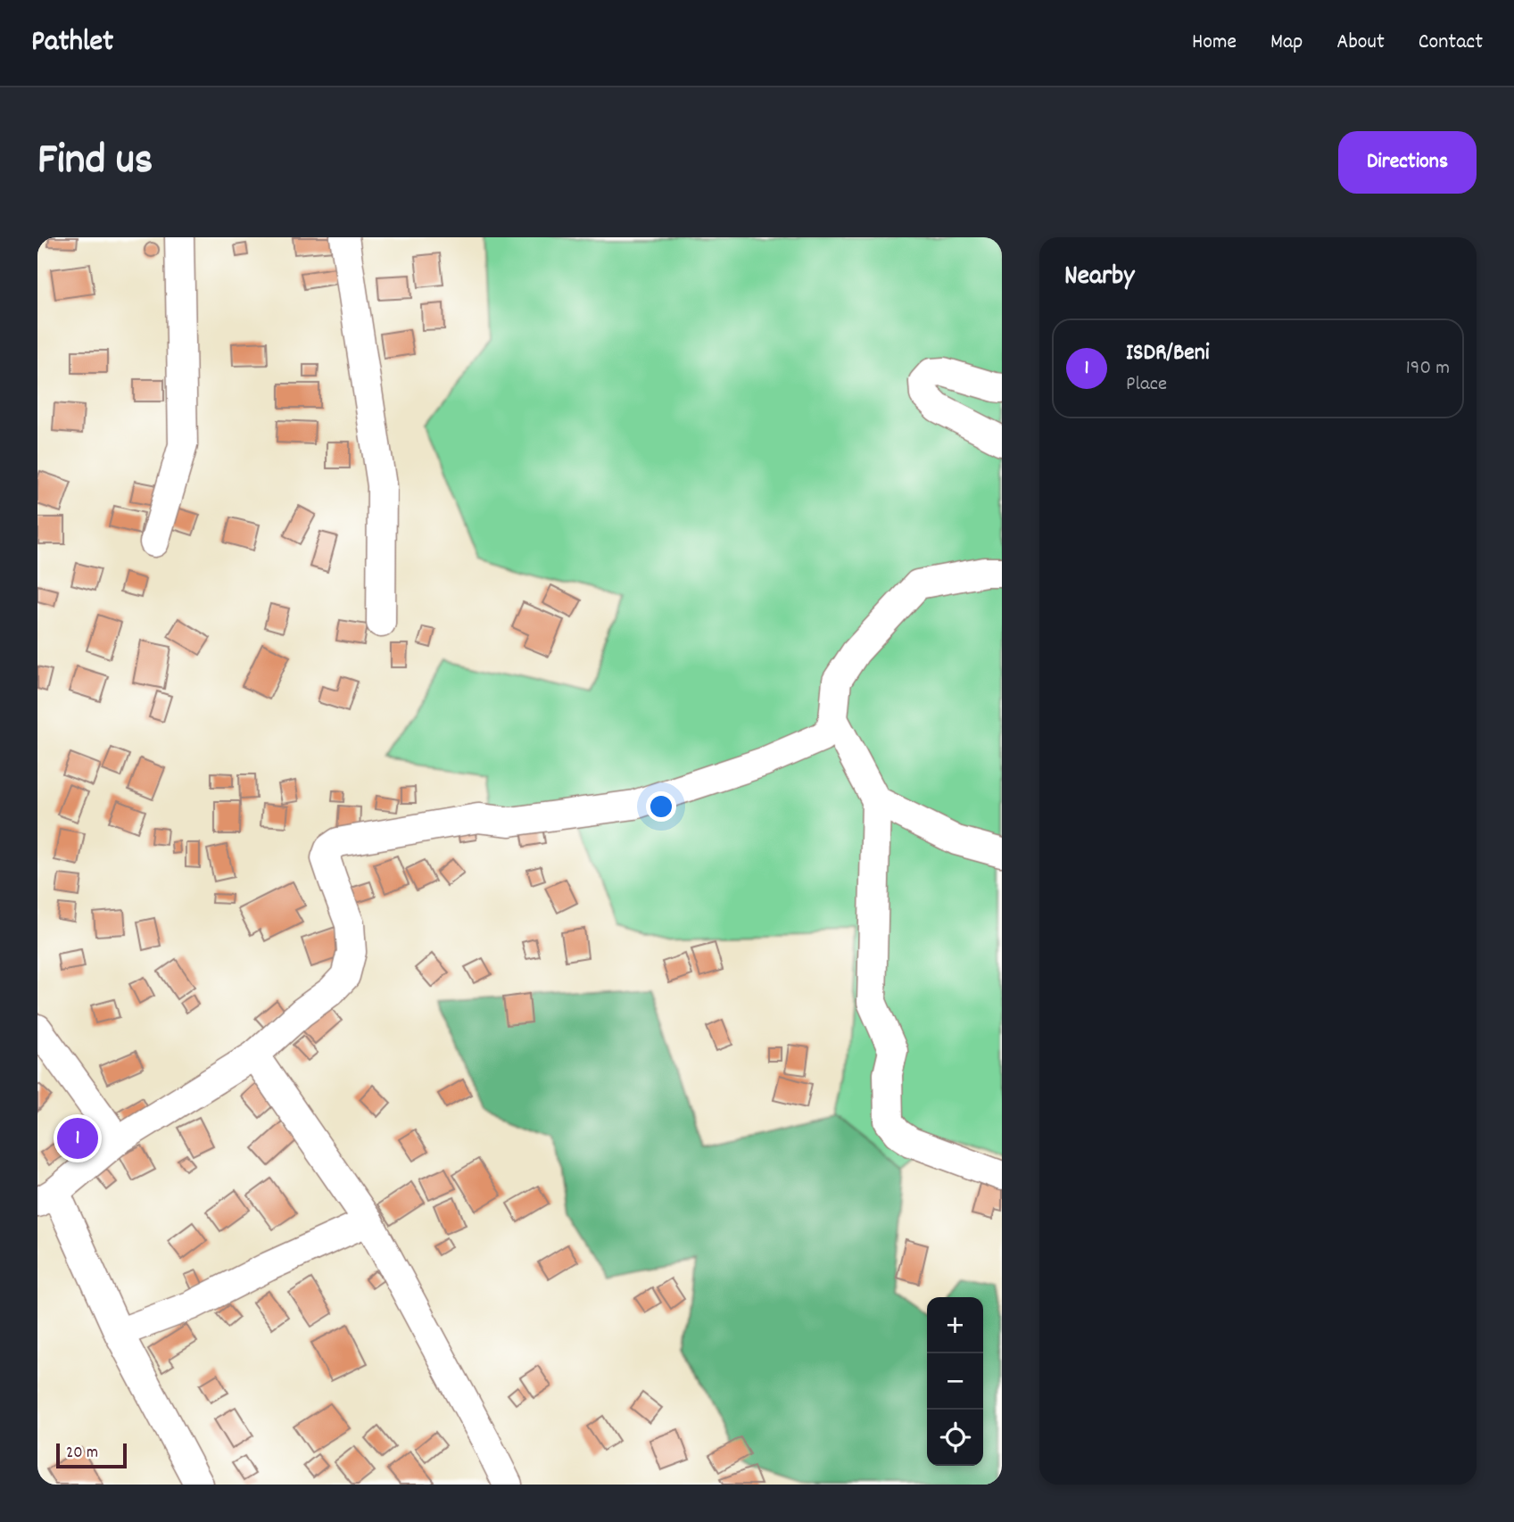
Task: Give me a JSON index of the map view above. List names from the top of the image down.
{
  "scale_bar": "20 m",
  "page": {
    "header": "Pathlet",
    "nav": [
      "Home",
      "Map",
      "About",
      "Contact"
    ],
    "title": "Find us",
    "buttons": "Directions",
    "heading": "Nearby",
    "list": [
      {
        "mark": "1",
        "name": "ISDR/Beni",
        "note": "Place",
        "value": "190 m"
      }
    ],
    "pins": "1",
    "map_buttons": ["+", "−"],
    "scale": "20 m"
  }
}
